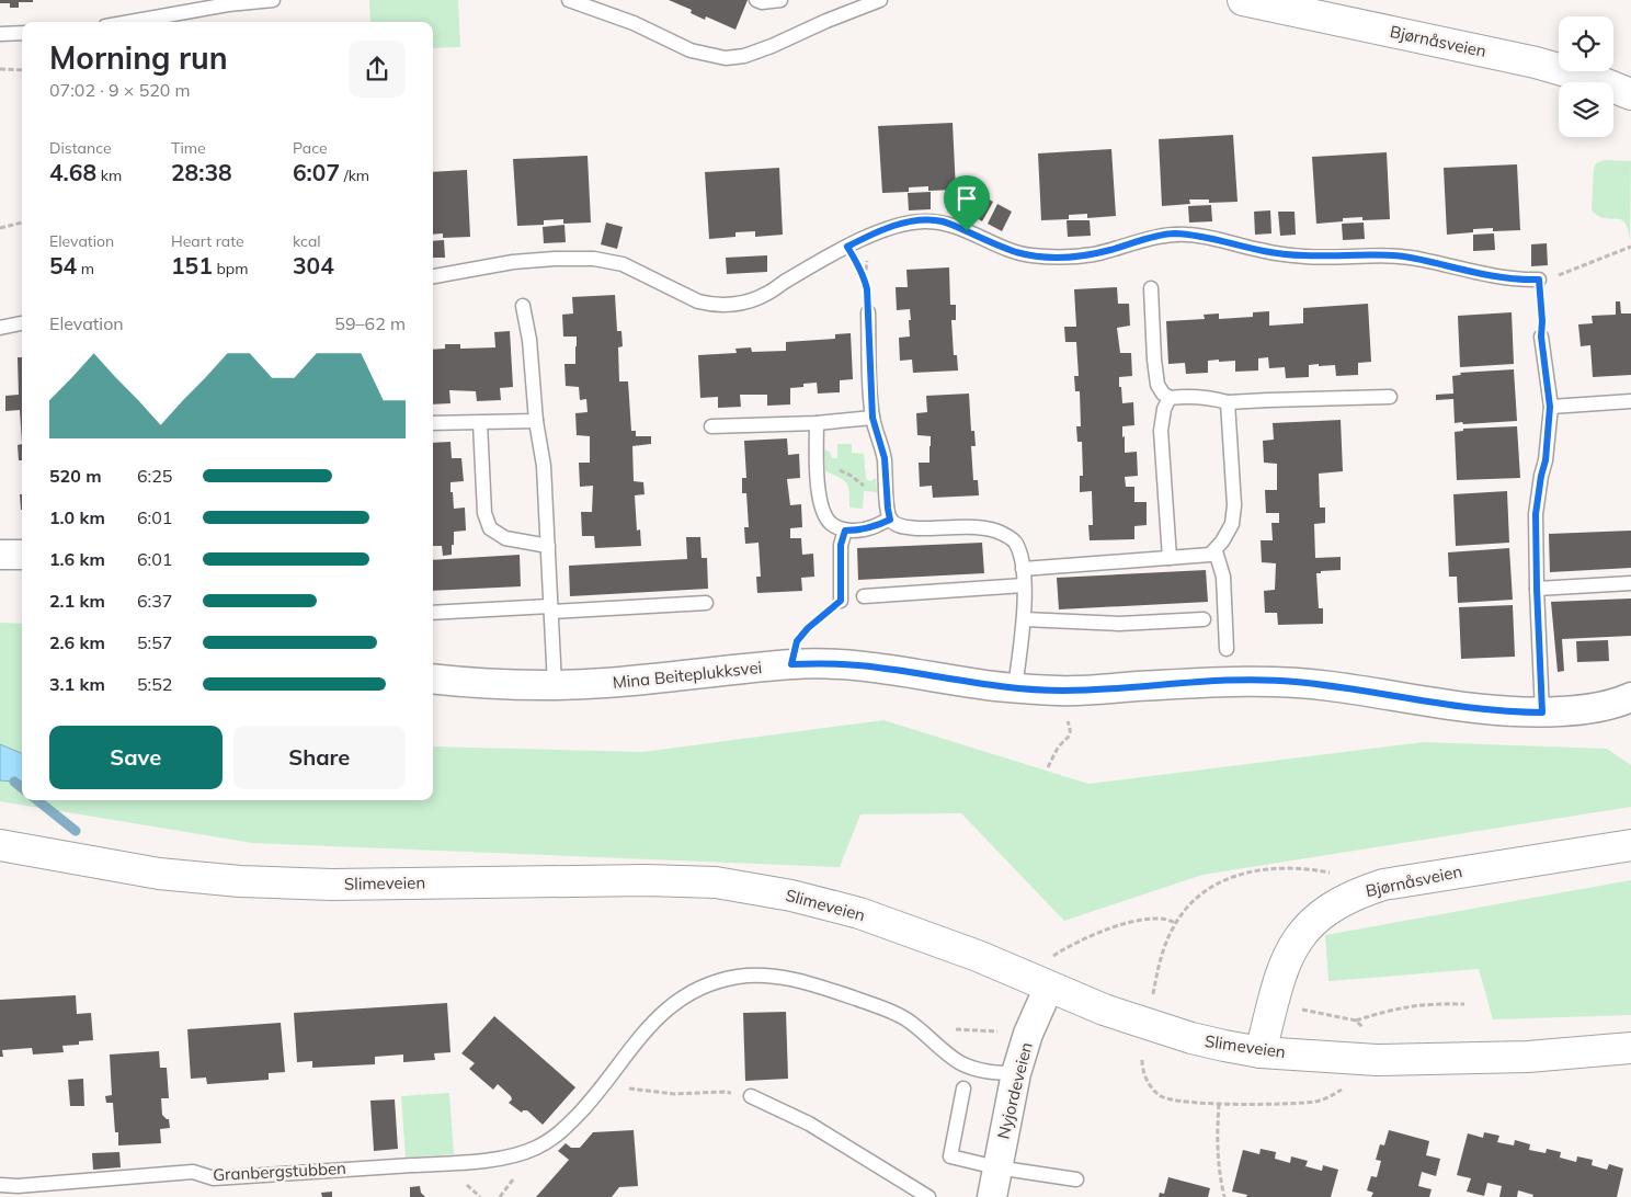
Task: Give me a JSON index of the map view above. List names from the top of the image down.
{
  "streets": {
    "street": [
      "Bjørnåsveien",
      "Mina Beiteplukksvei",
      "Slimeveien",
      "Nyjordeveien"
    ],
    "lane": ["Granbergstubben"]
  },
  "crossings": [
    ["Bjørnåsveien", "Slimeveien"],
    ["Slimeveien", "Nyjordeveien"],
    ["Nyjordeveien", "Granbergstubben"]
  ],
  "page": {
    "heading": ["Morning run", "07:02 · 9 × 520 m"],
    "stats": [
      ["Distance", "4.68 km"],
      ["Time", "28:38"],
      ["Pace", "6:07 /km"],
      ["Elevation", "54 m"],
      ["Heart rate", "151 bpm"],
      ["kcal", "304"]
    ],
    "chart": ["Elevation", "59–62 m"],
    "list": [
      {
        "name": "520 m",
        "note": "6:25"
      },
      {
        "name": "1.0 km",
        "note": "6:01"
      },
      {
        "name": "1.6 km",
        "note": "6:01"
      },
      {
        "name": "2.1 km",
        "note": "6:37"
      },
      {
        "name": "2.6 km",
        "note": "5:57"
      },
      {
        "name": "3.1 km",
        "note": "5:52"
      }
    ],
    "buttons": ["Save", "Share"]
  }
}
